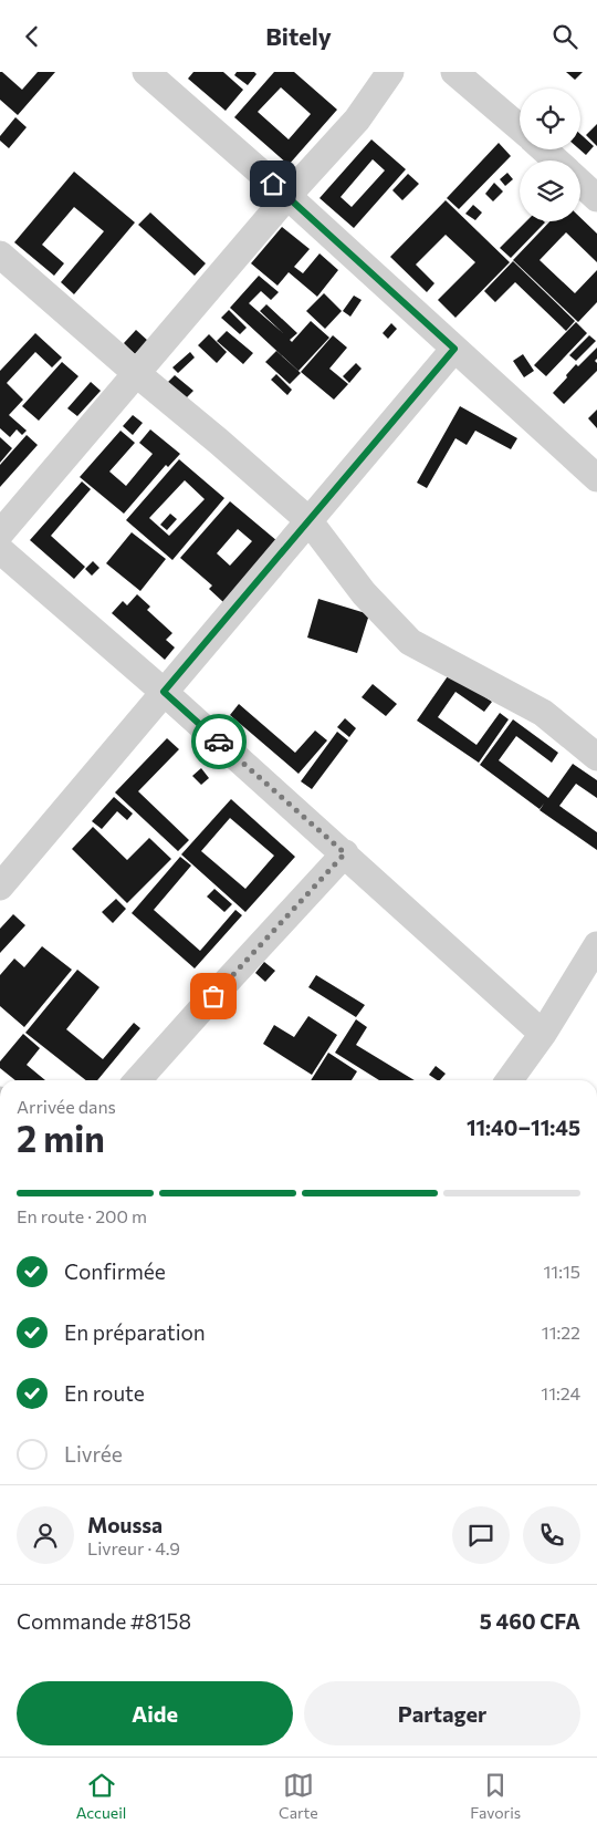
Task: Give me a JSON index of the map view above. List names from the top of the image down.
{
  "page": {
    "header": "Bitely",
    "heading": ["2 min", "Arrivée dans", "11:40–11:45"],
    "panel": [
      "Moussa",
      "Livreur · 4.9",
      "Commande #8158",
      "5 460 CFA"
    ],
    "bar": "En route · 200 m",
    "list": [
      ["Confirmée", "11:15"],
      ["En préparation", "11:22"],
      ["En route", "11:24"],
      "Livrée"
    ],
    "buttons": ["Aide", "Partager"],
    "tabs": ["Accueil", "Carte", "Favoris"]
  }
}
